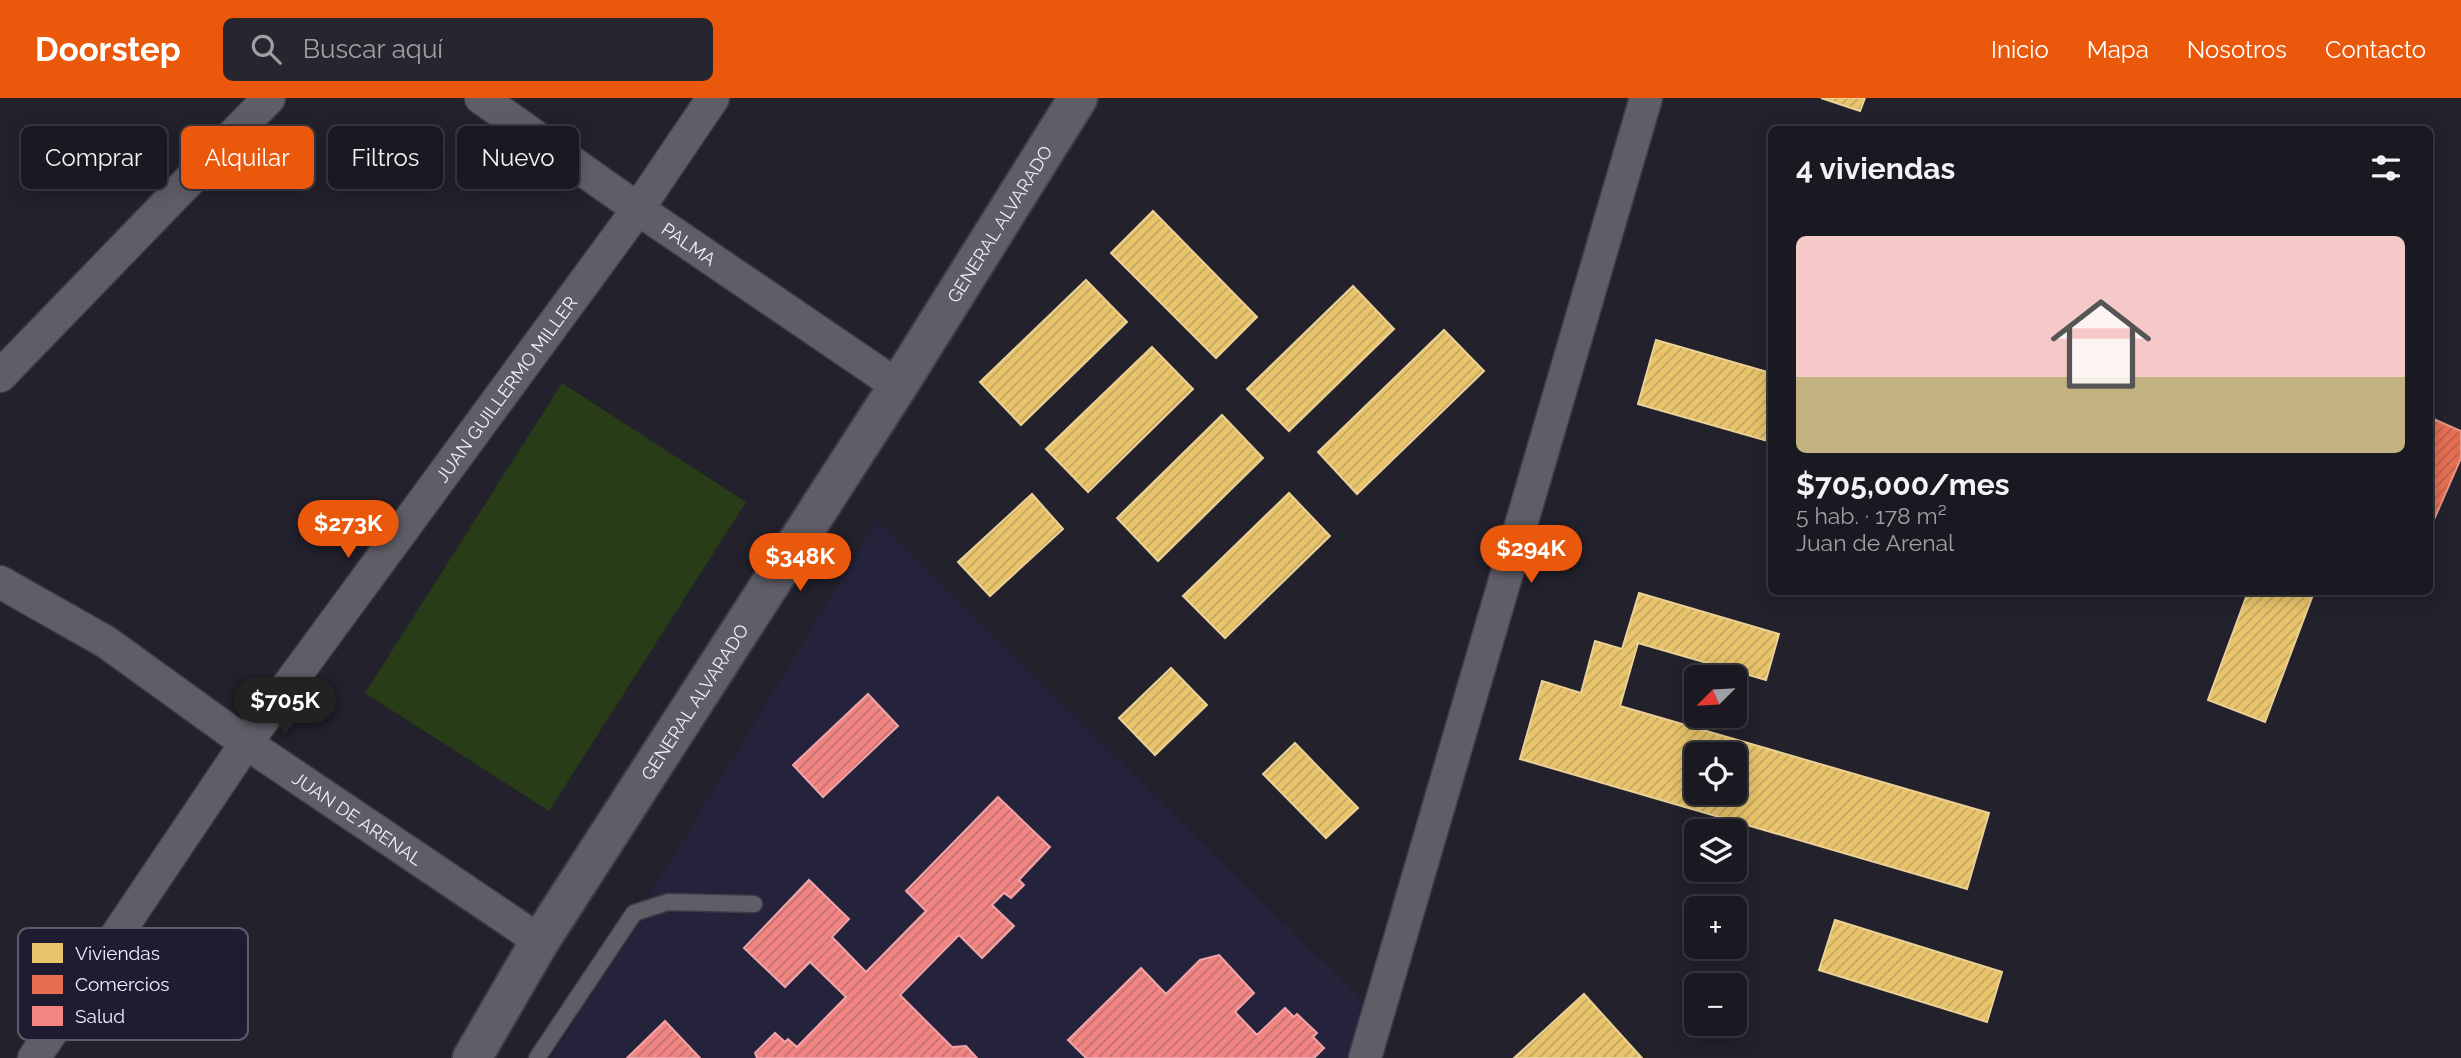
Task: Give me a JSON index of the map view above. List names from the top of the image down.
{
  "streets": {
    "street": [
      "GENERAL ALVARADO",
      "PALMA",
      "JUAN GUILLERMO MILLER",
      "JUAN DE ARENAL"
    ]
  },
  "crossings": [
    ["GENERAL ALVARADO", "PALMA"],
    ["GENERAL ALVARADO", "JUAN DE ARENAL"],
    ["PALMA", "JUAN GUILLERMO MILLER"],
    ["JUAN GUILLERMO MILLER", "JUAN DE ARENAL"]
  ],
  "legend": ["Viviendas", "Comercios", "Salud"],
  "north": "bottom left",
  "page": {
    "header": "Doorstep",
    "search": "Buscar aquí",
    "nav": [
      "Inicio",
      "Mapa",
      "Nosotros",
      "Contacto"
    ],
    "chip": [
      "Comprar",
      "Alquilar",
      "Filtros",
      "Nuevo"
    ],
    "heading": "4 viviendas",
    "list": [
      {
        "name": "$705,000/mes",
        "note": "5 hab. · 178 m² · Juan de Arenal"
      }
    ],
    "price": [
      "$273K",
      "$294K",
      "$348K",
      "$705K"
    ],
    "map_buttons": ["+", "−"]
  }
}
